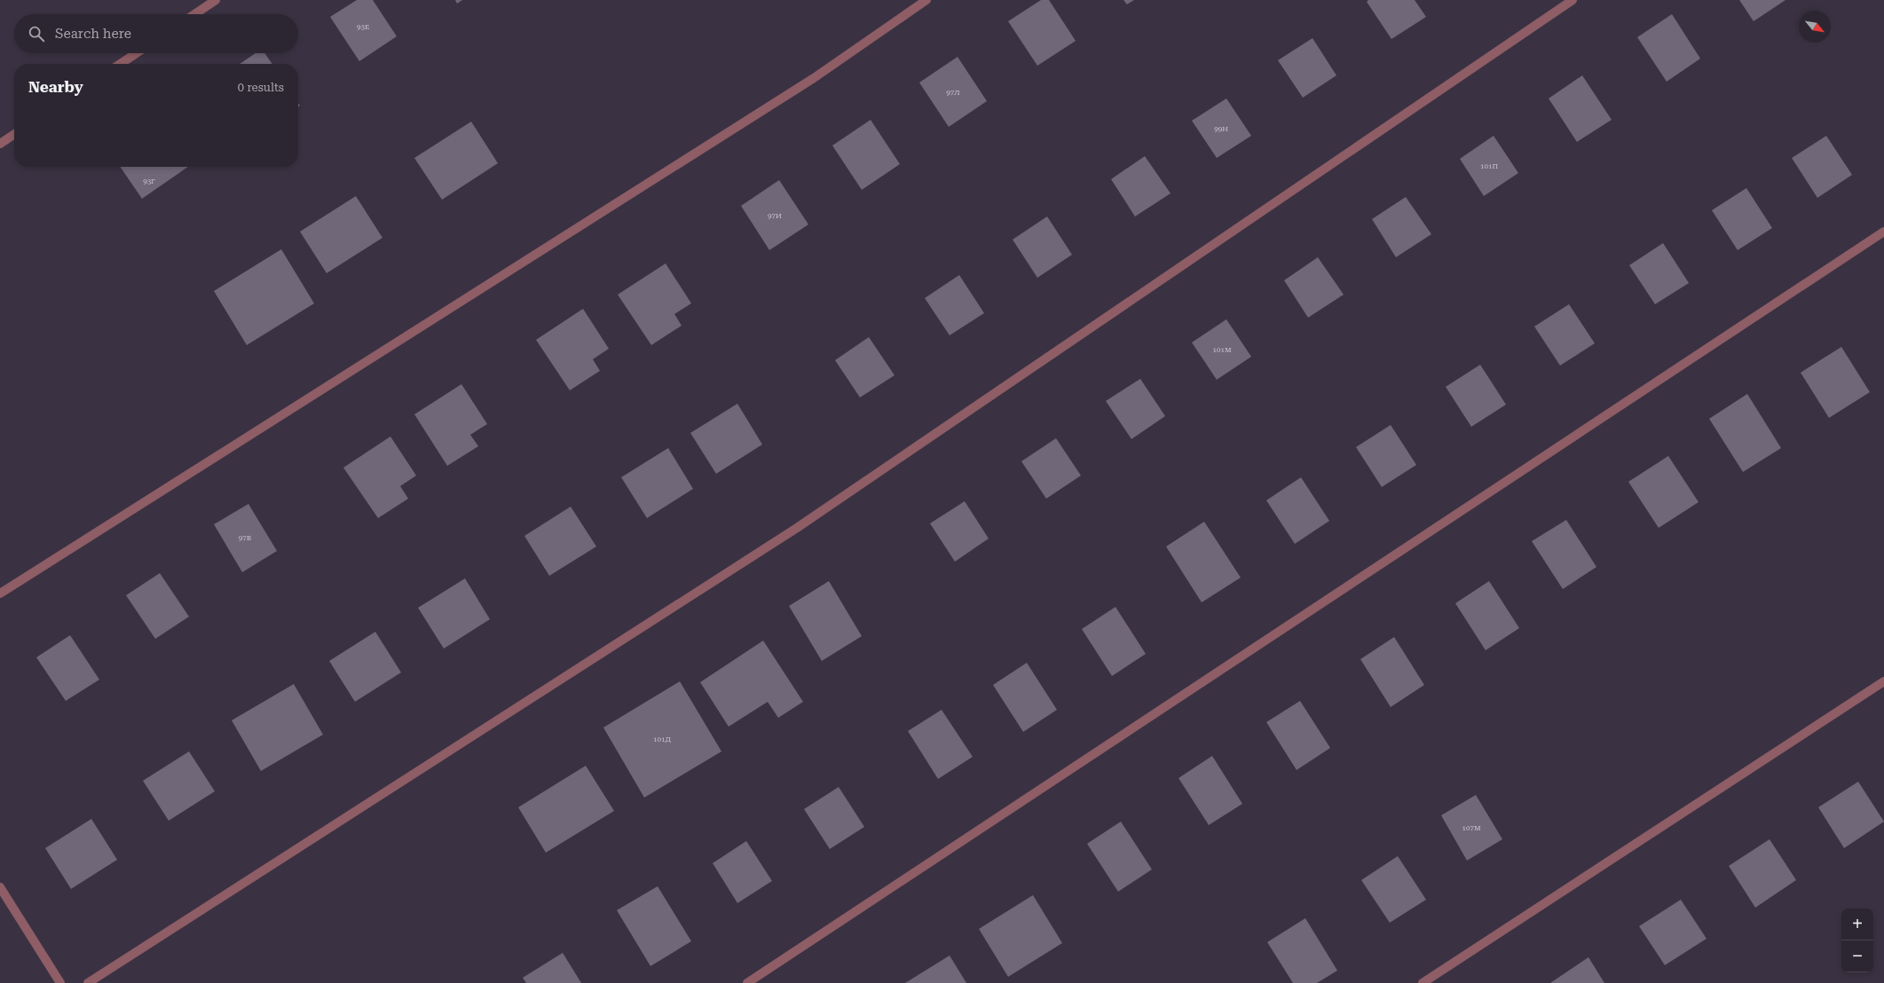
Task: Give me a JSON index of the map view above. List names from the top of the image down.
{
  "house_numbers": [
    "93Е",
    "97Л",
    "99Н",
    "101П",
    "93Г",
    "97И",
    "101М",
    "97В",
    "101Д",
    "107М"
  ],
  "north": "bottom right",
  "page": {
    "search": "Search here",
    "heading": ["Nearby", "0 results"],
    "map_buttons": ["+", "−"]
  }
}
